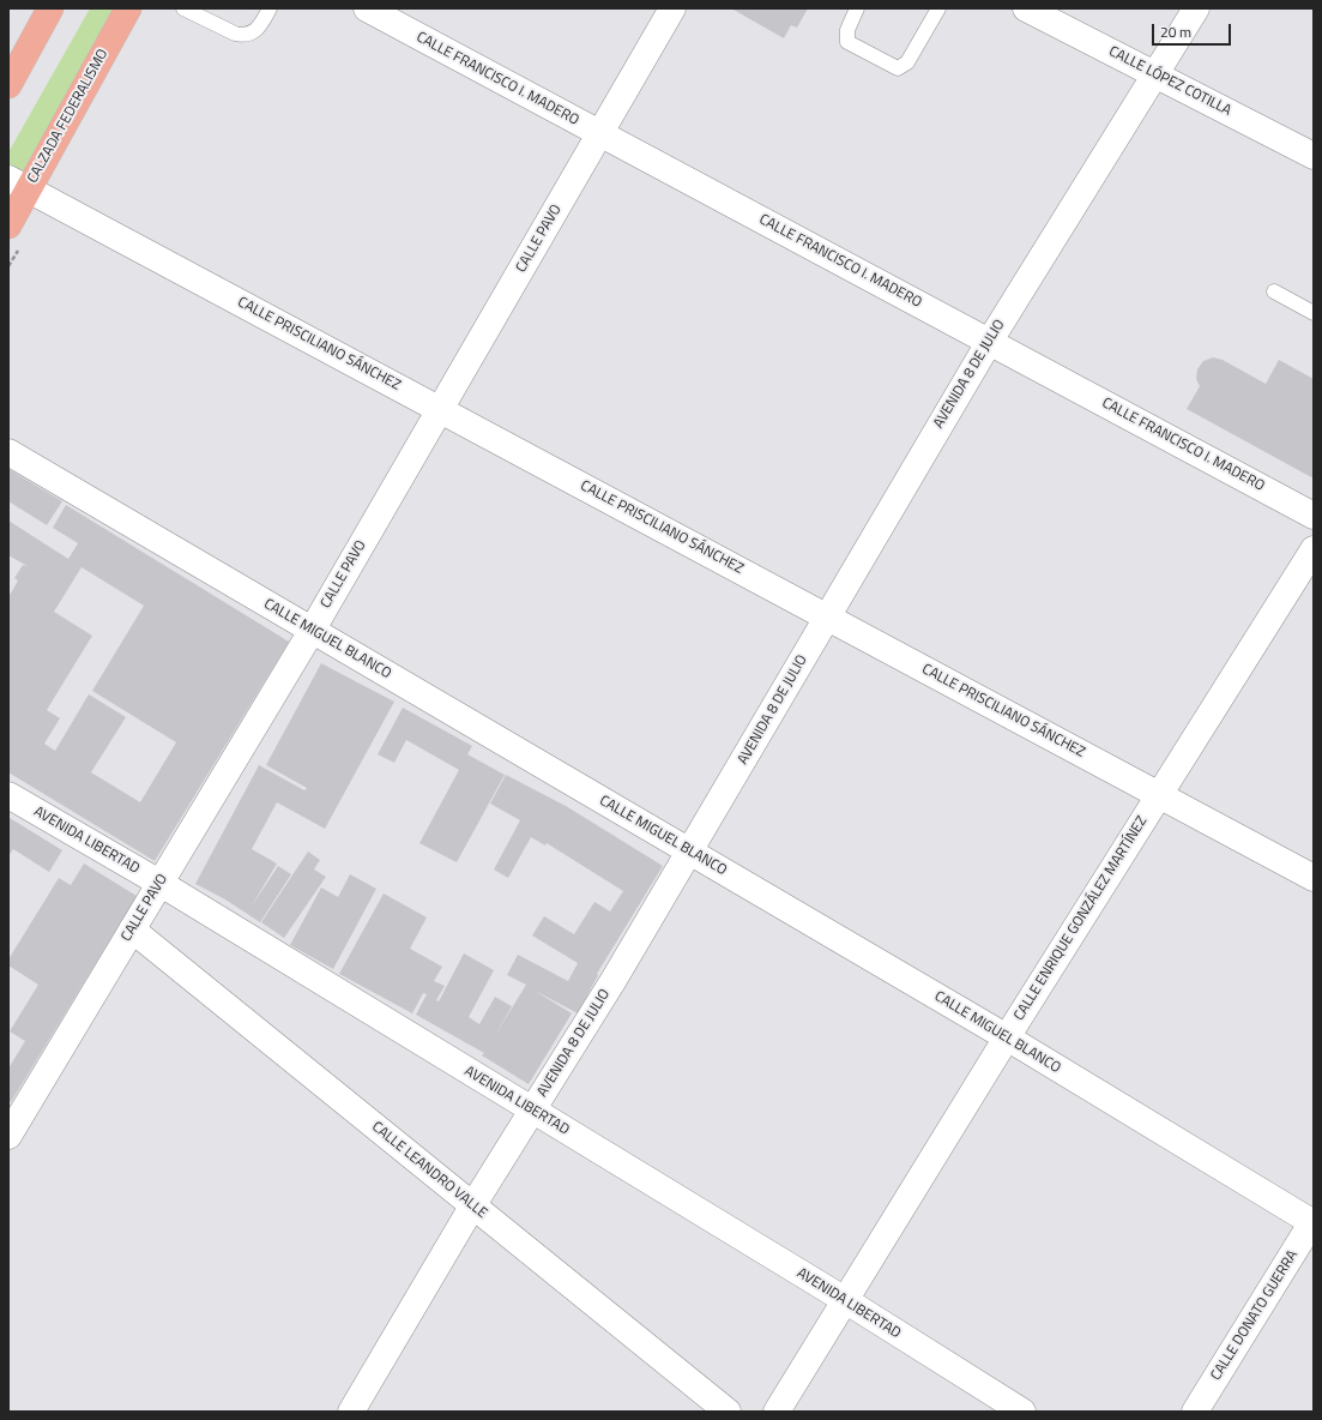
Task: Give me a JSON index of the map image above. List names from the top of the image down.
{
  "streets": {
    "main road": ["CALZADA FEDERALISMO"],
    "street": [
      "CALLE FRANCISCO I. MADERO",
      "CALLE LÓPEZ COTILLA",
      "CALLE PAVO",
      "CALLE PRISCILIANO SÁNCHEZ",
      "AVENIDA 8 DE JULIO",
      "CALLE MIGUEL BLANCO",
      "AVENIDA LIBERTAD",
      "CALLE ENRIQUE GONZÁLEZ MARTÍNEZ",
      "CALLE LEANDRO VALLE",
      "CALLE DONATO GUERRA"
    ]
  },
  "crossings": [
    ["CALLE FRANCISCO I. MADERO", "CALLE PAVO"],
    ["CALLE FRANCISCO I. MADERO", "AVENIDA 8 DE JULIO"],
    ["CALLE LÓPEZ COTILLA", "AVENIDA 8 DE JULIO"],
    ["CALZADA FEDERALISMO", "CALLE PRISCILIANO SÁNCHEZ"],
    ["CALLE PAVO", "CALLE PRISCILIANO SÁNCHEZ"],
    ["CALLE PAVO", "CALLE MIGUEL BLANCO"],
    ["CALLE PAVO", "AVENIDA LIBERTAD"],
    ["CALLE PAVO", "CALLE LEANDRO VALLE"],
    ["CALLE PRISCILIANO SÁNCHEZ", "AVENIDA 8 DE JULIO"],
    ["CALLE PRISCILIANO SÁNCHEZ", "CALLE ENRIQUE GONZÁLEZ MARTÍNEZ"],
    ["AVENIDA 8 DE JULIO", "CALLE MIGUEL BLANCO"],
    ["AVENIDA 8 DE JULIO", "AVENIDA LIBERTAD"],
    ["AVENIDA 8 DE JULIO", "CALLE LEANDRO VALLE"],
    ["CALLE MIGUEL BLANCO", "CALLE ENRIQUE GONZÁLEZ MARTÍNEZ"],
    ["CALLE MIGUEL BLANCO", "CALLE DONATO GUERRA"],
    ["AVENIDA LIBERTAD", "CALLE ENRIQUE GONZÁLEZ MARTÍNEZ"]
  ],
  "scale_bar": "20 m"
}
